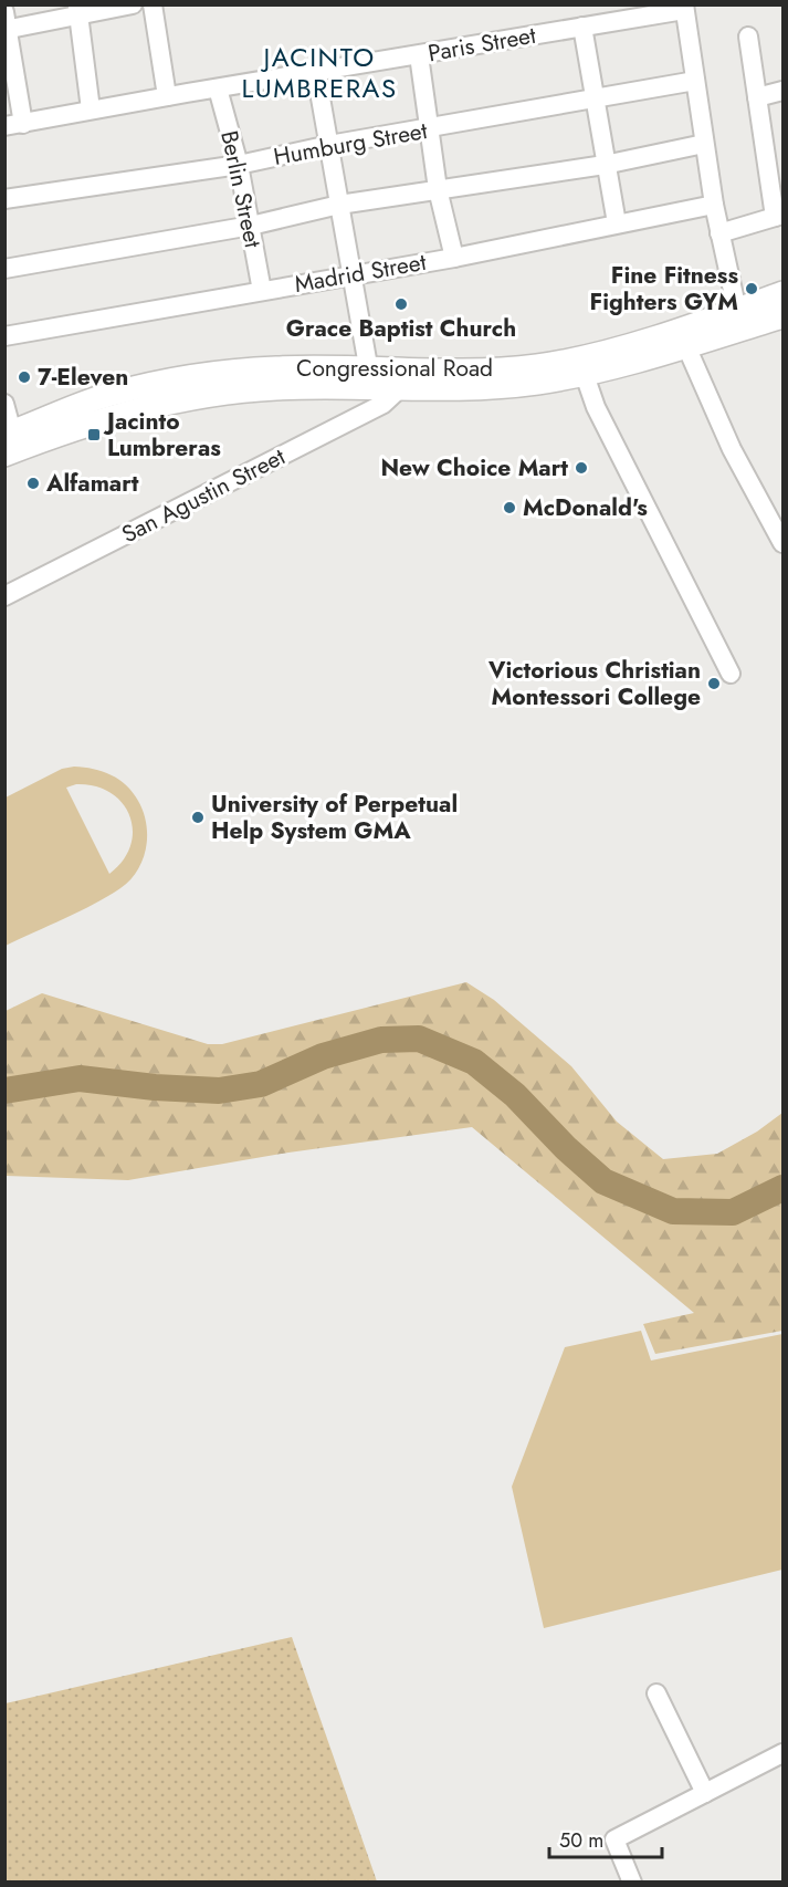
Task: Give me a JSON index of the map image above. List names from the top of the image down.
{
  "streets": {
    "main road": ["Congressional Road"],
    "street": [
      "Paris Street",
      "Humburg Street",
      "Berlin Street",
      "Madrid Street",
      "San Agustin Street"
    ]
  },
  "crossings": [
    ["Paris Street", "Berlin Street"],
    ["Humburg Street", "Berlin Street"],
    ["Berlin Street", "Madrid Street"],
    ["Congressional Road", "San Agustin Street"]
  ],
  "districts": ["JACINTO LUMBRERAS"],
  "places": {
    "other": [
      "Fine Fitness Fighters GYM",
      "Grace Baptist Church",
      "7-Eleven",
      "New Choice Mart",
      "Alfamart",
      "McDonald's",
      "Victorious Christian Montessori College",
      "University of Perpetual Help System GMA"
    ],
    "transit": ["Jacinto Lumbreras"]
  },
  "scale_bar": "50 m"
}
